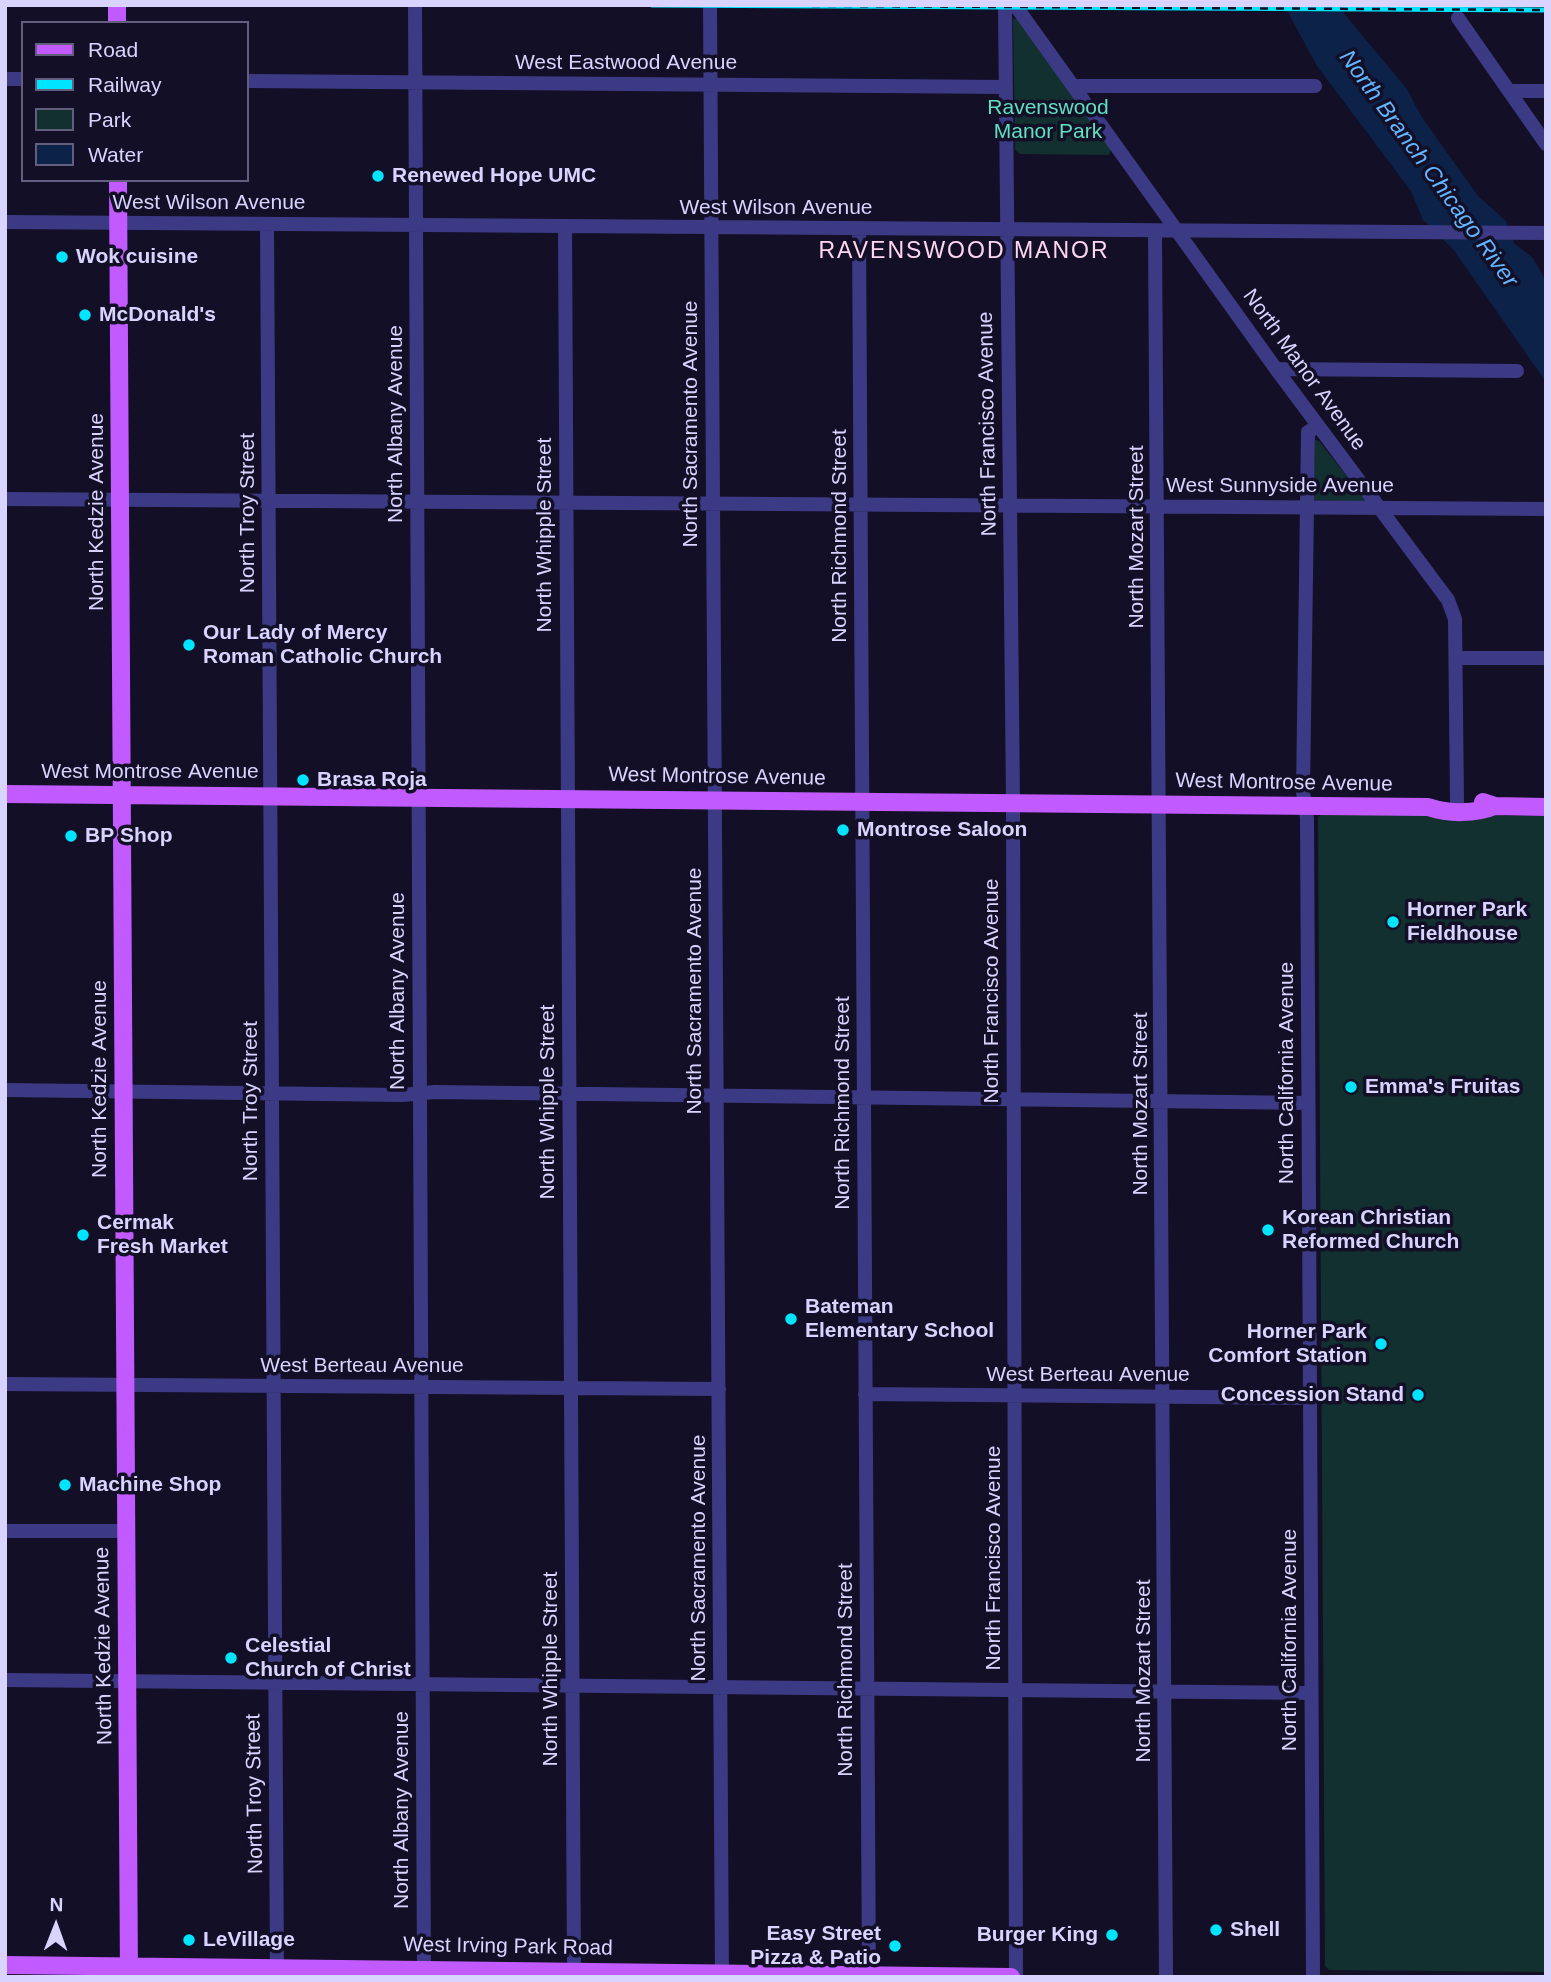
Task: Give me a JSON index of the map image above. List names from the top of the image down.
{
  "streets": {
    "main road": ["North Kedzie Avenue", "West Montrose Avenue", "West Irving Park Road"],
    "street": [
      "West Eastwood Avenue",
      "West Wilson Avenue",
      "North Manor Avenue",
      "North Albany Avenue",
      "North Sacramento Avenue",
      "North Francisco Avenue",
      "West Sunnyside Avenue",
      "North Troy Street",
      "North Whipple Street",
      "North Richmond Street",
      "North Mozart Street",
      "North California Avenue",
      "West Berteau Avenue"
    ]
  },
  "crossings": [
    ["West Eastwood Avenue", "North Albany Avenue"],
    ["West Eastwood Avenue", "North Sacramento Avenue"],
    ["West Eastwood Avenue", "North Francisco Avenue"],
    ["West Wilson Avenue", "North Manor Avenue"],
    ["West Wilson Avenue", "North Albany Avenue"],
    ["West Wilson Avenue", "North Sacramento Avenue"],
    ["West Wilson Avenue", "North Francisco Avenue"],
    ["West Wilson Avenue", "North Kedzie Avenue"],
    ["West Wilson Avenue", "North Troy Street"],
    ["West Wilson Avenue", "North Whipple Street"],
    ["West Wilson Avenue", "North Richmond Street"],
    ["West Wilson Avenue", "North Mozart Street"],
    ["North Manor Avenue", "West Sunnyside Avenue"],
    ["North Manor Avenue", "West Montrose Avenue"],
    ["North Manor Avenue", "North California Avenue"],
    ["North Albany Avenue", "West Sunnyside Avenue"],
    ["North Albany Avenue", "West Montrose Avenue"],
    ["North Albany Avenue", "West Berteau Avenue"],
    ["North Albany Avenue", "West Irving Park Road"],
    ["North Sacramento Avenue", "West Sunnyside Avenue"],
    ["North Sacramento Avenue", "West Montrose Avenue"],
    ["North Sacramento Avenue", "West Berteau Avenue"],
    ["North Sacramento Avenue", "West Irving Park Road"],
    ["North Francisco Avenue", "West Sunnyside Avenue"],
    ["North Francisco Avenue", "West Montrose Avenue"],
    ["North Francisco Avenue", "West Berteau Avenue"],
    ["West Sunnyside Avenue", "North Kedzie Avenue"],
    ["West Sunnyside Avenue", "North Troy Street"],
    ["West Sunnyside Avenue", "North Whipple Street"],
    ["West Sunnyside Avenue", "North Richmond Street"],
    ["West Sunnyside Avenue", "North Mozart Street"],
    ["West Sunnyside Avenue", "North California Avenue"],
    ["North Kedzie Avenue", "West Montrose Avenue"],
    ["North Kedzie Avenue", "West Berteau Avenue"],
    ["North Kedzie Avenue", "West Irving Park Road"],
    ["North Troy Street", "West Montrose Avenue"],
    ["North Troy Street", "West Berteau Avenue"],
    ["North Troy Street", "West Irving Park Road"],
    ["North Whipple Street", "West Montrose Avenue"],
    ["North Whipple Street", "West Berteau Avenue"],
    ["North Whipple Street", "West Irving Park Road"],
    ["North Richmond Street", "West Montrose Avenue"],
    ["North Richmond Street", "West Berteau Avenue"],
    ["North Richmond Street", "West Irving Park Road"],
    ["North Mozart Street", "West Montrose Avenue"],
    ["North Mozart Street", "West Berteau Avenue"],
    ["West Montrose Avenue", "North California Avenue"],
    ["North California Avenue", "West Berteau Avenue"]
  ],
  "districts": ["RAVENSWOOD MANOR"],
  "water": ["North Branch Chicago River"],
  "parks": ["Ravenswood Manor Park"],
  "places": [
    "Renewed Hope UMC",
    "Wok cuisine",
    "McDonald's",
    "Our Lady of Mercy Roman Catholic Church",
    "Brasa Roja",
    "Montrose Saloon",
    "BP Shop",
    "Horner Park Fieldhouse",
    "Emma's Fruitas",
    "Korean Christian Reformed Church",
    "Cermak Fresh Market",
    "Bateman Elementary School",
    "Horner Park Comfort Station",
    "Concession Stand",
    "Machine Shop",
    "Celestial Church of Christ",
    "Shell",
    "Burger King",
    "LeVillage",
    "Easy Street Pizza & Patio"
  ],
  "legend": [
    "Road",
    "Railway",
    "Park",
    "Water"
  ],
  "north": "top"
}
